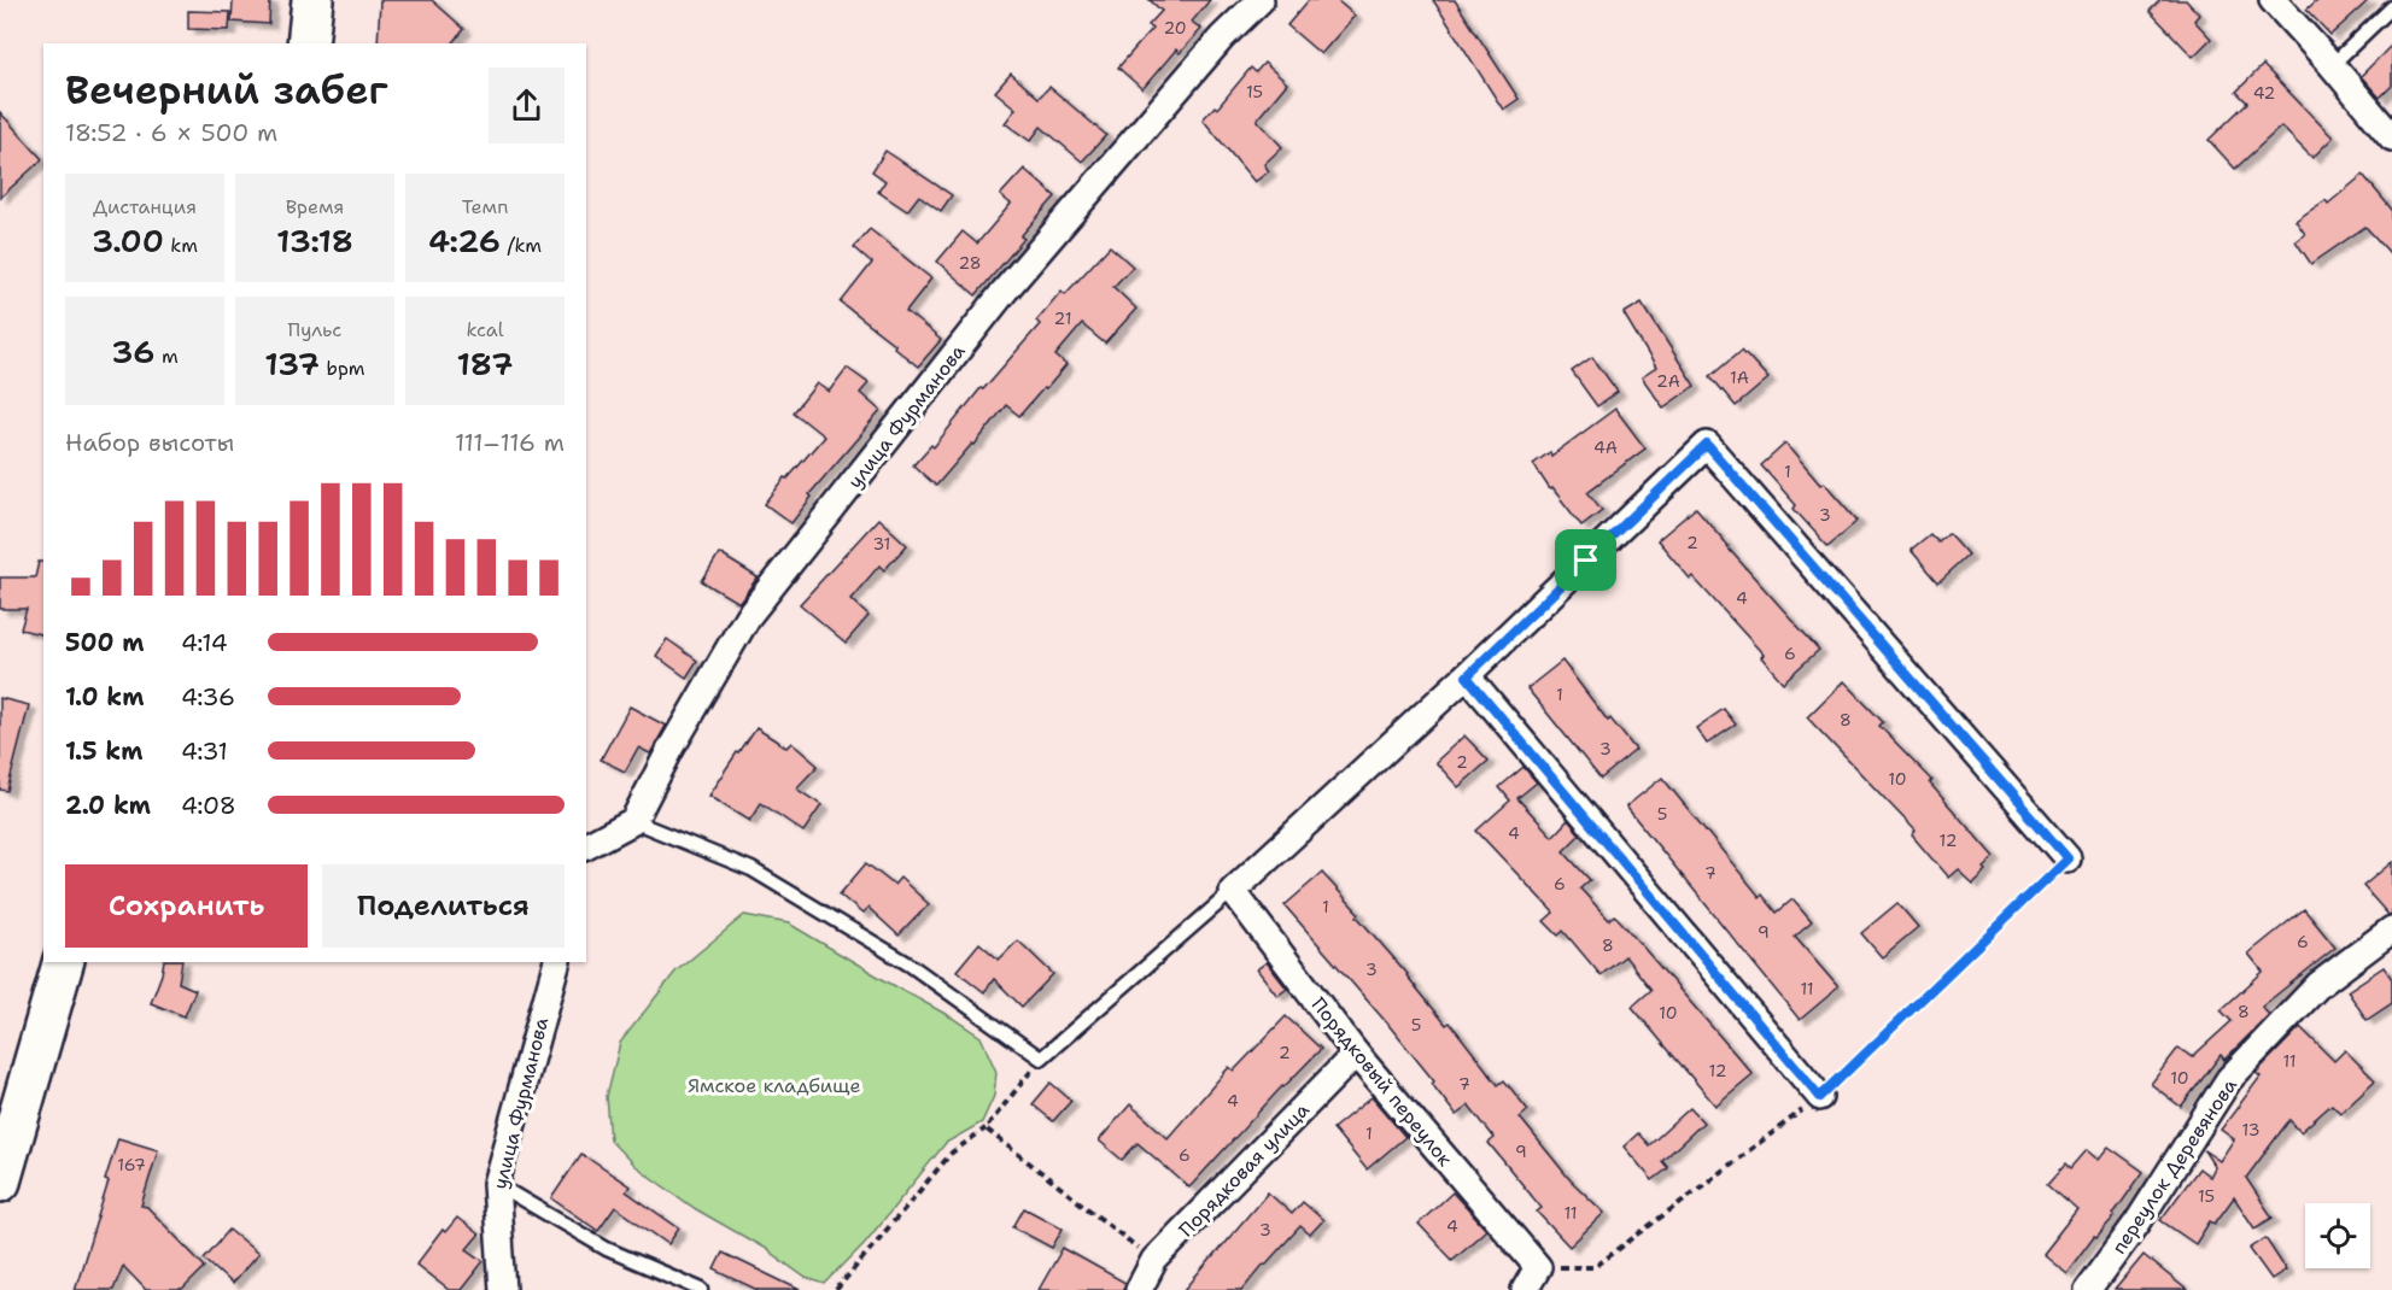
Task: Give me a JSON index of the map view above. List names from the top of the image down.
{
  "streets": {
    "street": [
      "улица Фурманова",
      "Порядковый переулок",
      "переулок Деревянова",
      "Порядковая улица"
    ]
  },
  "crossings": [
    ["Порядковый переулок", "Порядковая улица"]
  ],
  "parks": ["Ямское кладбище"],
  "house_numbers": [
    "20",
    "15",
    "42",
    "28",
    "21",
    "1А",
    "2А",
    "4А",
    "1",
    "3",
    "2",
    "31",
    "4",
    "6",
    "1",
    "8",
    "3",
    "2",
    "10",
    "5",
    "4",
    "12",
    "7",
    "6",
    "1",
    "9",
    "6",
    "8",
    "3",
    "11",
    "8",
    "10",
    "5",
    "2",
    "11",
    "12",
    "10",
    "7",
    "4",
    "13",
    "1",
    "9",
    "6",
    "167",
    "15",
    "11",
    "4",
    "3"
  ],
  "page": {
    "heading": ["Вечерний забег", "18:52 · 6 × 500 m"],
    "stats": [
      ["Дистанция", "3.00 km"],
      ["Время", "13:18"],
      ["Темп", "4:26 /km"],
      ["36 m"],
      ["Пульс", "137 bpm"],
      ["kcal", "187"]
    ],
    "chart": ["Набор высоты", "111–116 m"],
    "list": [
      {
        "name": "500 m",
        "note": "4:14"
      },
      {
        "name": "1.0 km",
        "note": "4:36"
      },
      {
        "name": "1.5 km",
        "note": "4:31"
      },
      {
        "name": "2.0 km",
        "note": "4:08"
      }
    ],
    "buttons": ["Сохранить", "Поделиться"]
  }
}
